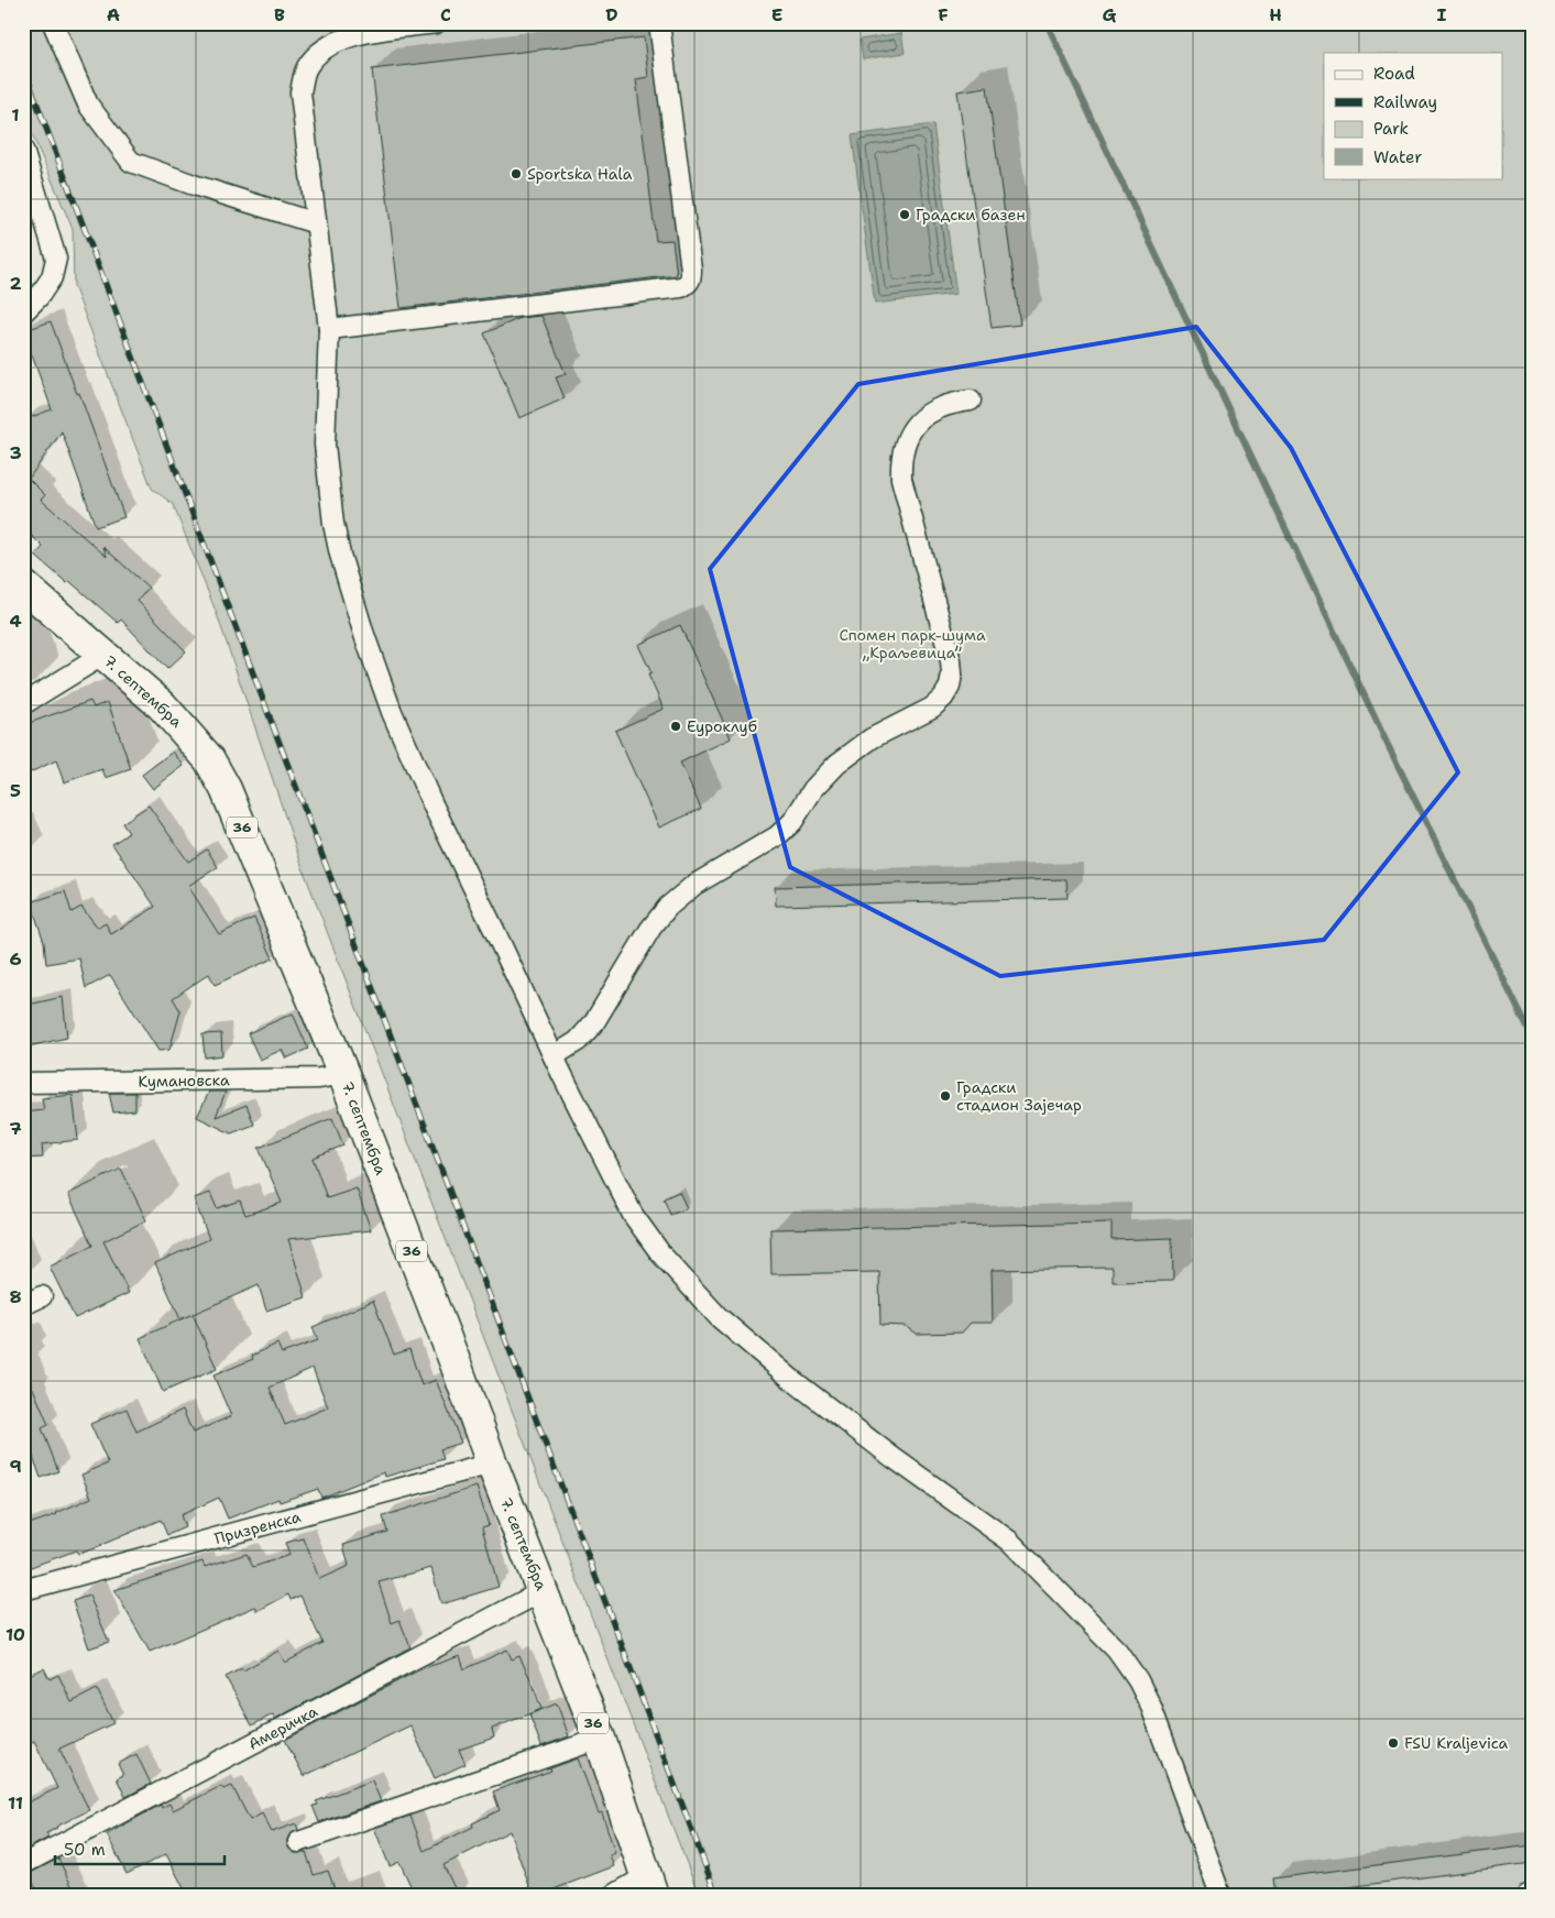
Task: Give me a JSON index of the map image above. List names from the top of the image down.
{
  "streets": {
    "main road": ["7. септембра", "36"],
    "street": ["Кумановска", "Призренска", "Америчка"]
  },
  "crossings": [
    ["7. септембра", "Кумановска"],
    ["7. септембра", "Призренска"],
    ["7. септембра", "Америчка"]
  ],
  "parks": ["Спомен парк-шума „Краљевица”"],
  "places": [
    "Sportska Hala",
    "Градски базен",
    "Еуроклуб",
    "Градски стадион Зајечар",
    "FSU Kraljevica"
  ],
  "legend": [
    "Road",
    "Railway",
    "Park",
    "Water"
  ],
  "scale_bar": "50 m",
  "grid": {
    "columns": [
      "A",
      "B",
      "C",
      "D",
      "E",
      "F",
      "G",
      "H",
      "I"
    ],
    "rows": [
      "1",
      "2",
      "3",
      "4",
      "5",
      "6",
      "7",
      "8",
      "9",
      "10",
      "11"
    ]
  }
}
